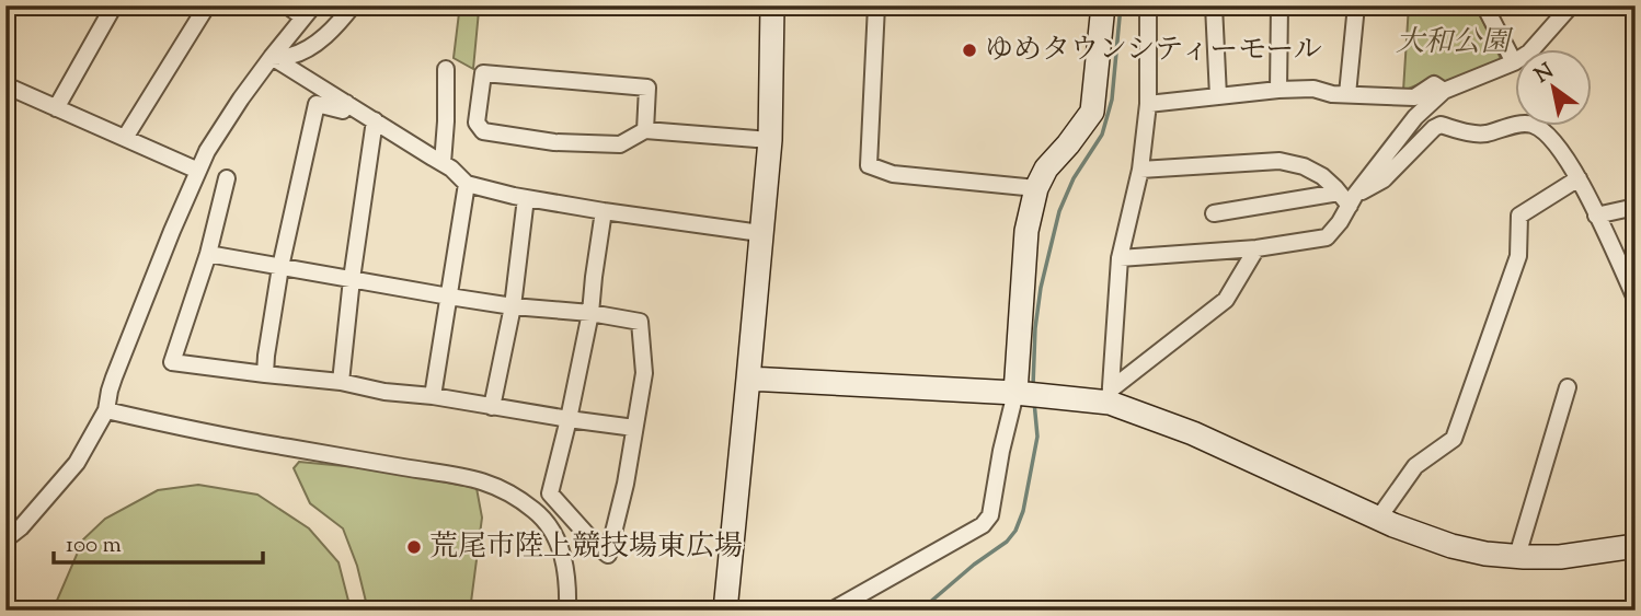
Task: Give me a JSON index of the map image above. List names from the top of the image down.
{
  "parks": ["大和公園"],
  "places": ["ゆめタウンシティーモール", "荒尾市陸上競技場東広場"],
  "scale_bar": "100 m",
  "north": "top left"
}
